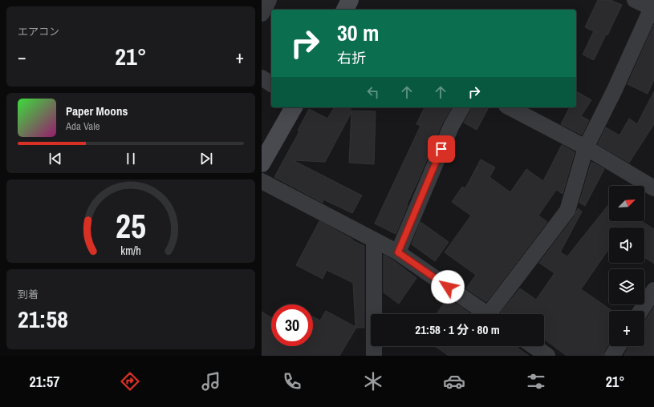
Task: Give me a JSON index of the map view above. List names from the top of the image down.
{
  "north": "top right",
  "page": {
    "tile": [
      "エアコン",
      ["到着", "21:58"]
    ],
    "turn": ["30 m", "右折"],
    "heat": ["−", "21°", "+"],
    "song": ["Paper Moons", "Ada Vale"],
    "map_buttons": "+",
    "limit": "30",
    "trip": "21:58 · 1 分 · 80 m",
    "tabs": ["21:57", "21°"],
    "gauge": ["25", "km/h"]
  }
}
